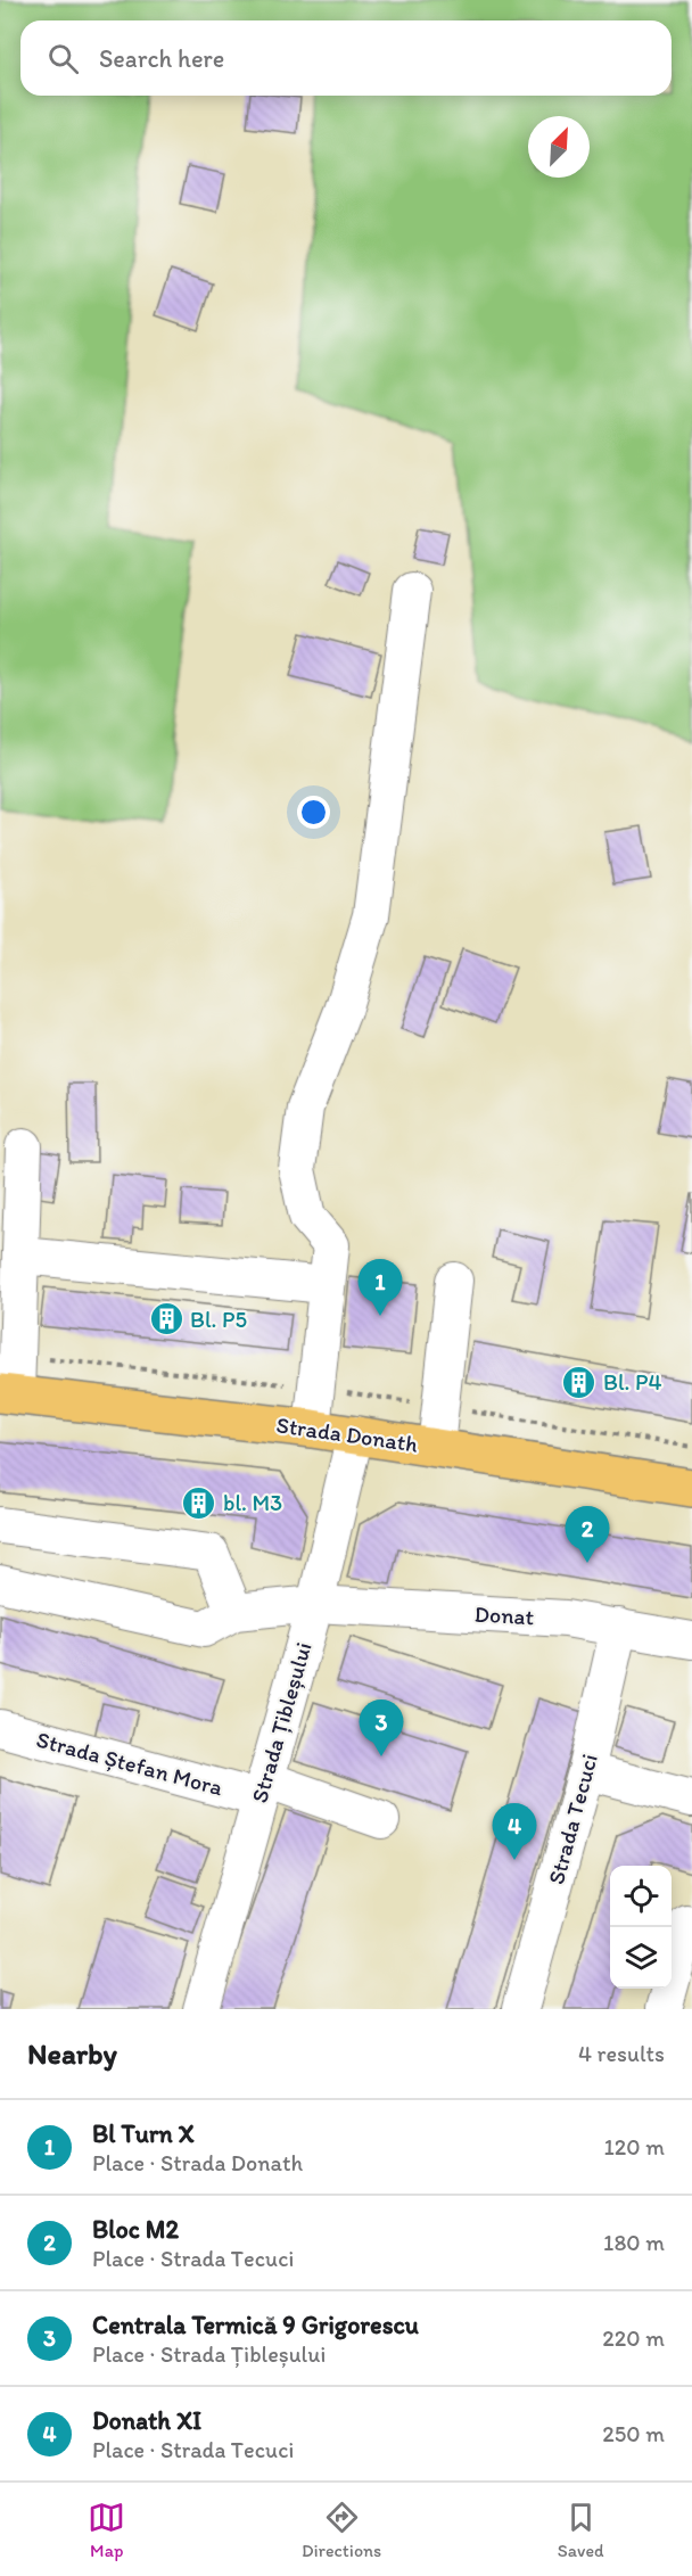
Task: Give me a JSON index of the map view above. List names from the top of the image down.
{
  "streets": {
    "main road": ["Strada Donath"],
    "street": [
      "Donat",
      "Strada Țibleșului",
      "Strada Ștefan Mora",
      "Strada Tecuci"
    ]
  },
  "crossings": [
    ["Strada Donath", "Strada Țibleșului"],
    ["Donat", "Strada Țibleșului"],
    ["Donat", "Strada Tecuci"],
    ["Strada Țibleșului", "Strada Ștefan Mora"]
  ],
  "places": {
    "building": ["Bl. P5", "Bl. P4", "bl. M3"]
  },
  "north": "top right",
  "page": {
    "search": "Search here",
    "pins": [
      "1",
      "2",
      "3",
      "4"
    ],
    "heading": ["Nearby", "4 results"],
    "list": [
      {
        "mark": "1",
        "name": "Bl Turn X",
        "note": "Place · Strada Donath",
        "value": "120 m"
      },
      {
        "mark": "2",
        "name": "Bloc M2",
        "note": "Place · Strada Tecuci",
        "value": "180 m"
      },
      {
        "mark": "3",
        "name": "Centrala Termică 9 Grigorescu",
        "note": "Place · Strada Țibleșului",
        "value": "220 m"
      },
      {
        "mark": "4",
        "name": "Donath XI",
        "note": "Place · Strada Tecuci",
        "value": "250 m"
      }
    ],
    "nav": ["Map", "Directions", "Saved"]
  }
}
